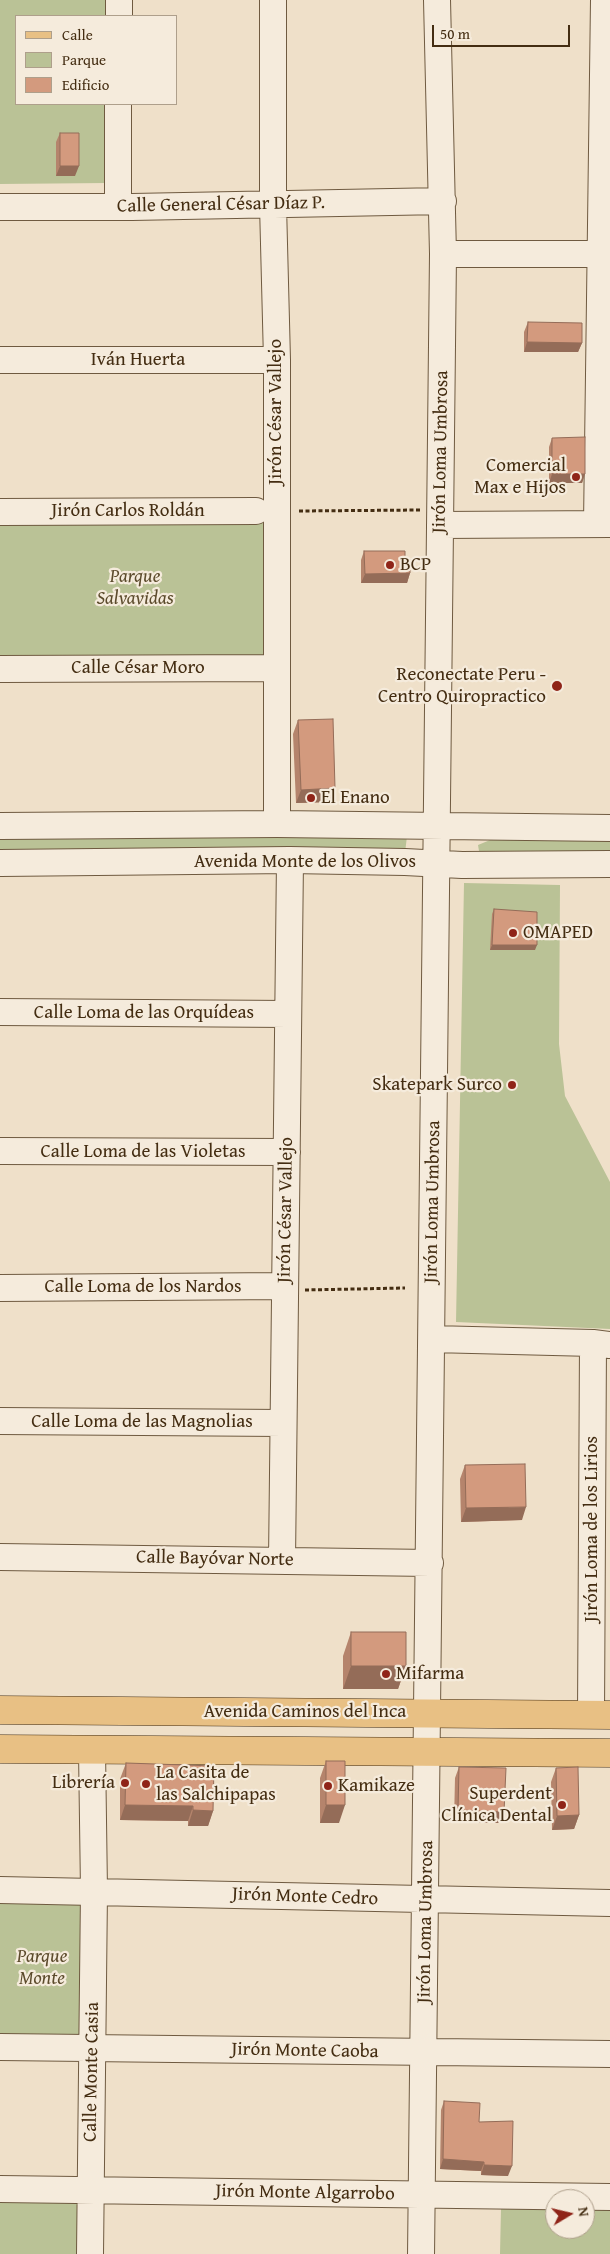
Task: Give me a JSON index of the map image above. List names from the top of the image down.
{
  "streets": {
    "main road": ["Avenida Caminos del Inca"],
    "street": [
      "Calle General César Díaz P.",
      "Iván Huerta",
      "Jirón César Vallejo",
      "Jirón Loma Umbrosa",
      "Jirón Carlos Roldán",
      "Calle César Moro",
      "Avenida Monte de los Olivos",
      "Calle Loma de las Orquídeas",
      "Calle Loma de las Violetas",
      "Calle Loma de los Nardos",
      "Calle Loma de las Magnolias",
      "Jirón Loma de los Lirios",
      "Calle Bayóvar Norte",
      "Jirón Monte Cedro",
      "Jirón Monte Caoba",
      "Calle Monte Casia",
      "Jirón Monte Algarrobo"
    ]
  },
  "crossings": [
    ["Calle General César Díaz P.", "Jirón César Vallejo"],
    ["Calle General César Díaz P.", "Jirón Loma Umbrosa"],
    ["Iván Huerta", "Jirón César Vallejo"],
    ["Jirón César Vallejo", "Calle César Moro"],
    ["Jirón César Vallejo", "Avenida Monte de los Olivos"],
    ["Jirón César Vallejo", "Calle Loma de las Orquídeas"],
    ["Jirón César Vallejo", "Calle Loma de las Violetas"],
    ["Jirón César Vallejo", "Calle Loma de los Nardos"],
    ["Jirón César Vallejo", "Calle Loma de las Magnolias"],
    ["Jirón César Vallejo", "Calle Bayóvar Norte"],
    ["Jirón Loma Umbrosa", "Avenida Monte de los Olivos"],
    ["Jirón Loma Umbrosa", "Calle Bayóvar Norte"],
    ["Jirón Loma Umbrosa", "Avenida Caminos del Inca"],
    ["Jirón Loma Umbrosa", "Jirón Monte Cedro"],
    ["Jirón Loma Umbrosa", "Jirón Monte Caoba"],
    ["Jirón Loma Umbrosa", "Jirón Monte Algarrobo"],
    ["Jirón Loma de los Lirios", "Avenida Caminos del Inca"],
    ["Avenida Caminos del Inca", "Calle Monte Casia"],
    ["Jirón Monte Cedro", "Calle Monte Casia"],
    ["Jirón Monte Caoba", "Calle Monte Casia"],
    ["Calle Monte Casia", "Jirón Monte Algarrobo"]
  ],
  "parks": ["Parque Salvavidas", "Parque Monte"],
  "places": [
    "Comercial Max e Hijos",
    "BCP",
    "Reconectate Peru - Centro Quiropractico",
    "El Enano",
    "OMAPED",
    "Skatepark Surco",
    "Mifarma",
    "Librería",
    "La Casita de las Salchipapas",
    "Kamikaze",
    "Superdent Clínica Dental"
  ],
  "legend": ["Calle", "Parque", "Edificio"],
  "scale_bar": "50 m",
  "north": "right"
}
